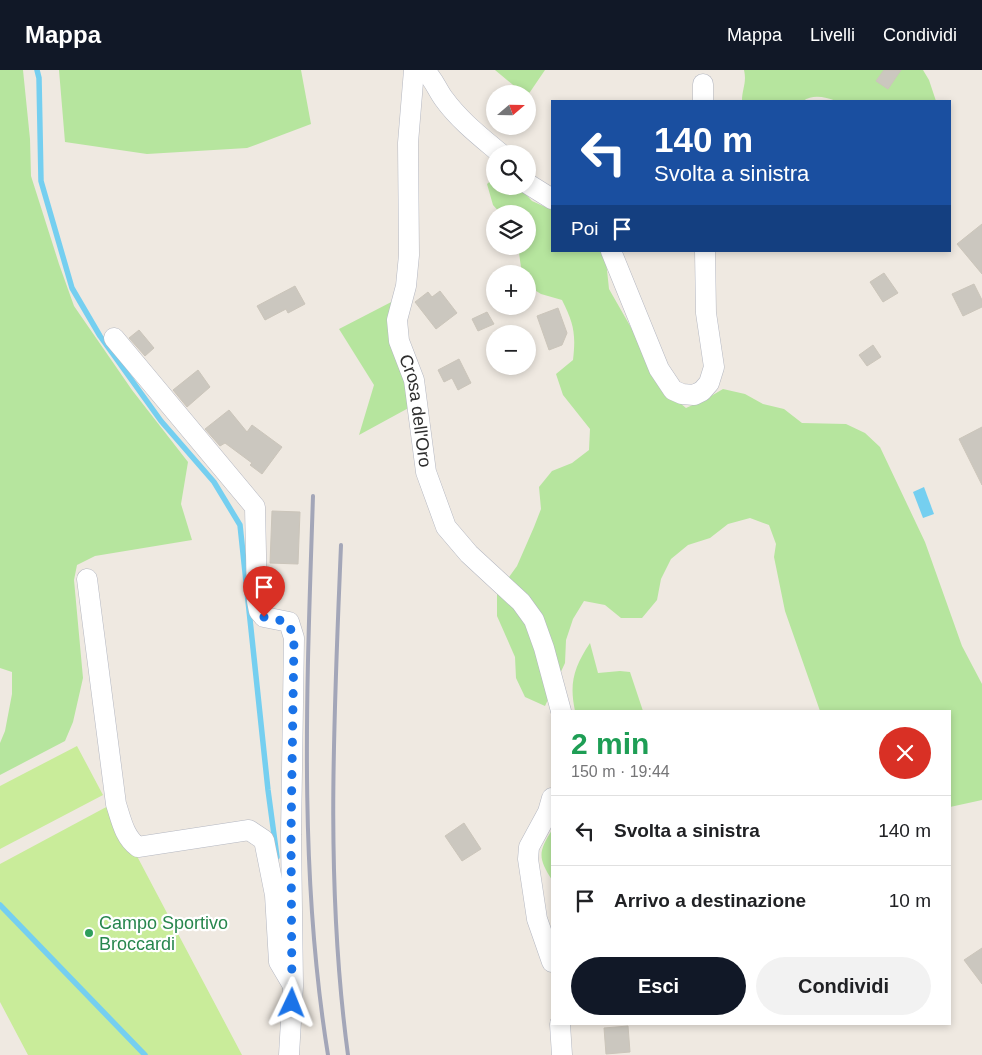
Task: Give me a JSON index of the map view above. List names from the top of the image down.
{
  "streets": {
    "street": ["Crosa dell'Oro"]
  },
  "places": ["Campo Sportivo Broccardi"],
  "north": "right",
  "page": {
    "header": "Mappa",
    "nav": ["Mappa", "Livelli", "Condividi"],
    "map_buttons": ["+", "−"],
    "turn": ["140 m", "Svolta a sinistra"],
    "then": "Poi",
    "heading": ["2 min", "150 m · 19:44"],
    "list": [
      {
        "name": "Svolta a sinistra",
        "value": "140 m"
      },
      {
        "name": "Arrivo a destinazione",
        "value": "10 m"
      }
    ],
    "buttons": ["Esci", "Condividi"]
  }
}
